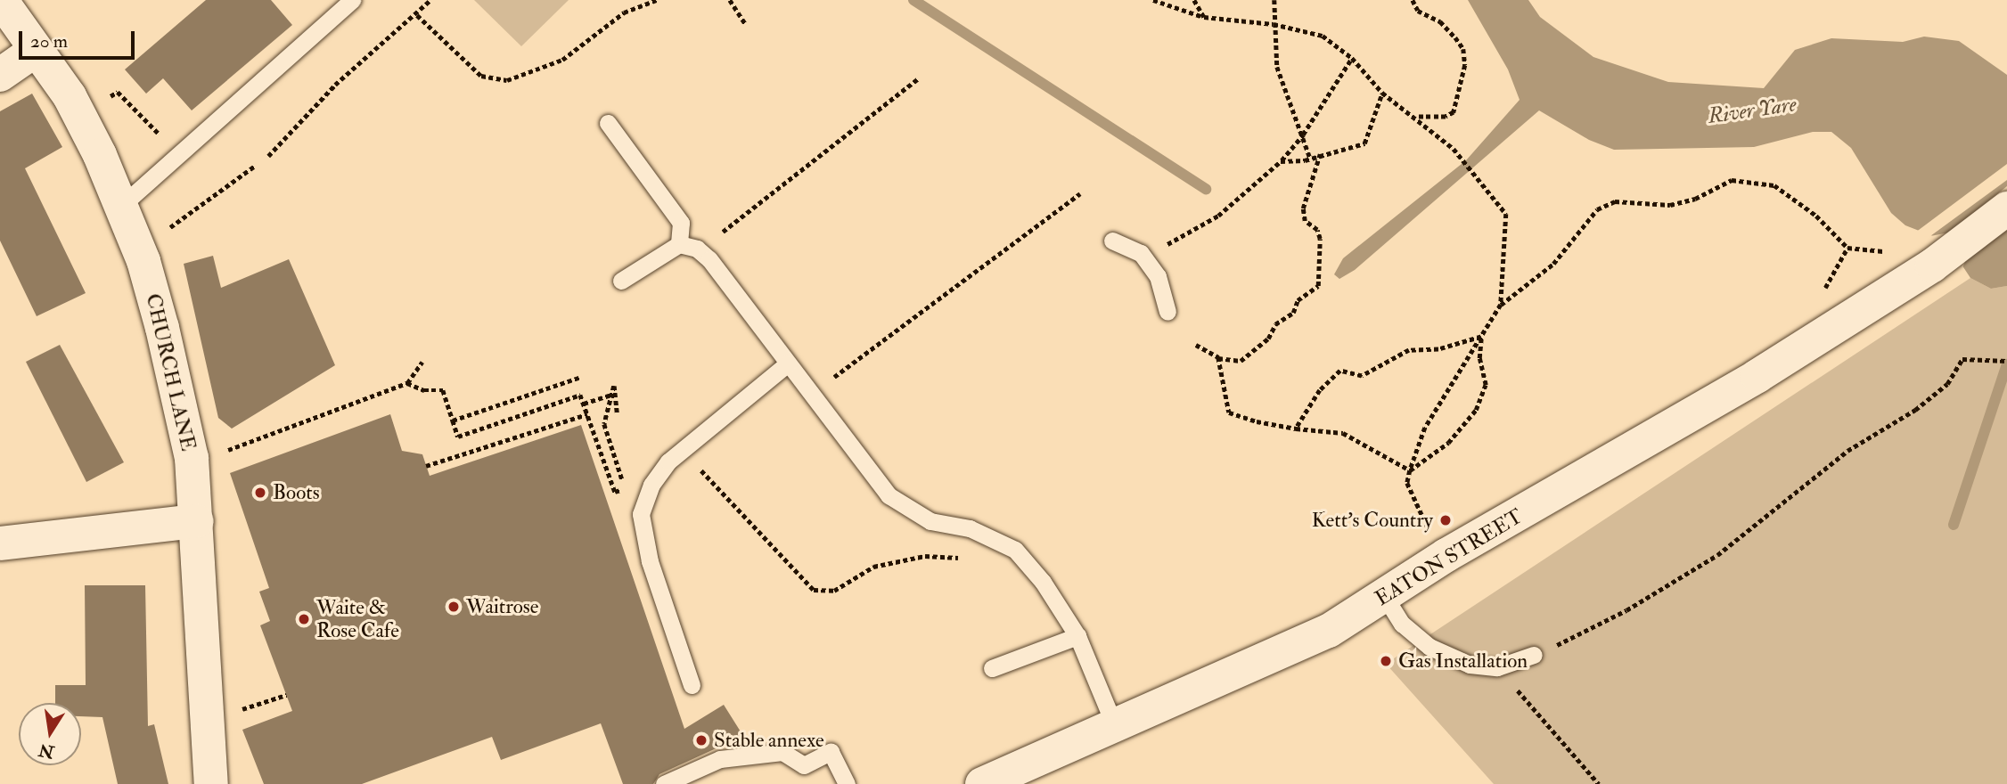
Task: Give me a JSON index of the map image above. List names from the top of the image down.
{
  "streets": {
    "street": ["CHURCH LANE", "EATON STREET"]
  },
  "water": ["River Yare"],
  "places": [
    "Boots",
    "Kett's Country",
    "Waitrose",
    "Waite & Rose Cafe",
    "Gas Installation",
    "Stable annexe"
  ],
  "scale_bar": "20 m",
  "north": "bottom"
}
